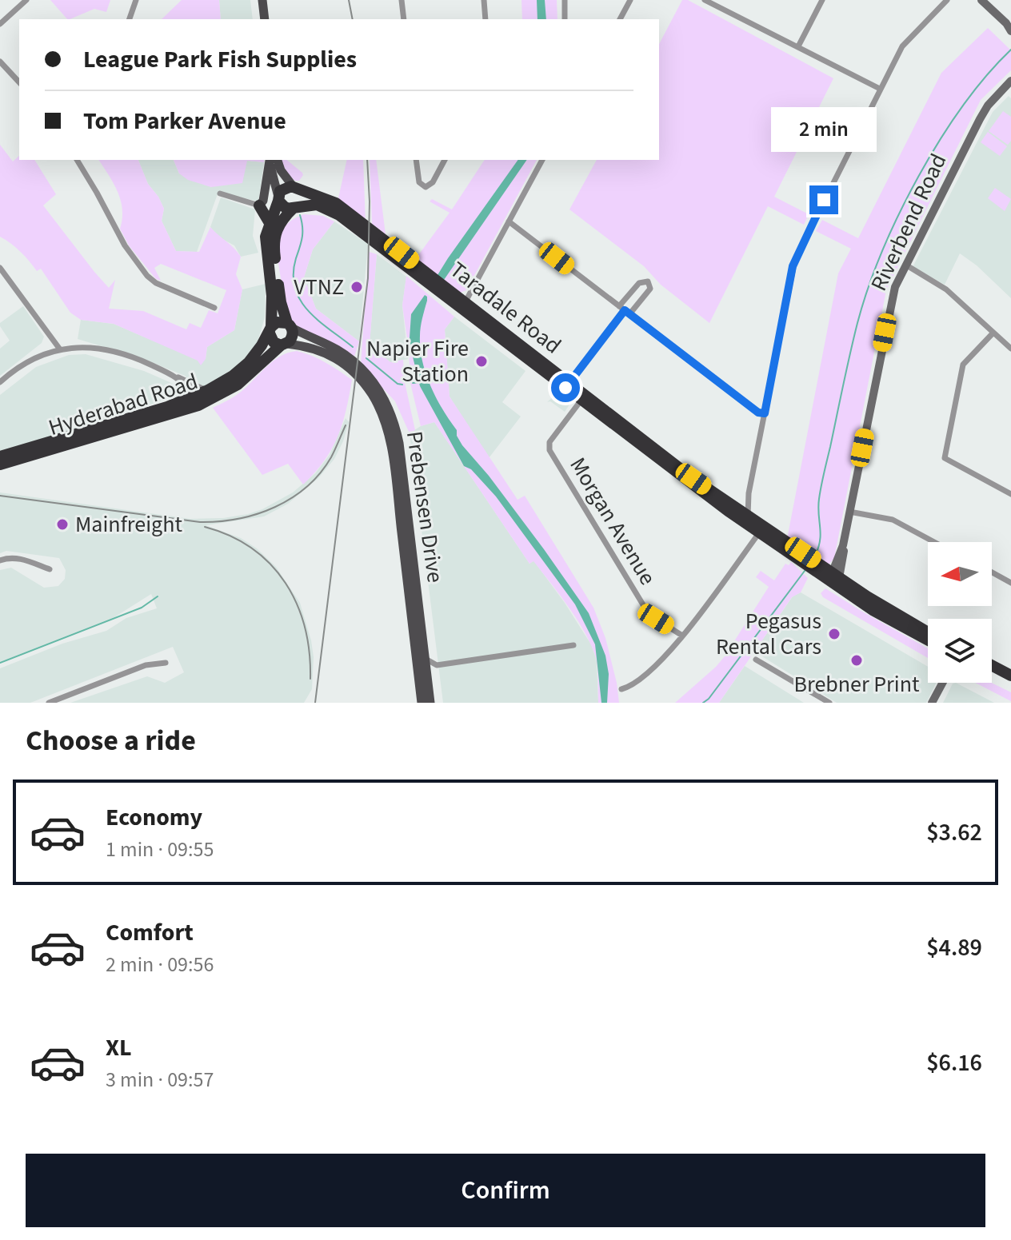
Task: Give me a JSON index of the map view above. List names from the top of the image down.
{
  "streets": {
    "highway": ["Taradale Road", "Hyderabad Road"],
    "main road": ["Prebensen Drive"],
    "street": ["Riverbend Road", "Morgan Avenue"]
  },
  "crossings": [
    ["Riverbend Road", "Taradale Road"],
    ["Taradale Road", "Morgan Avenue"],
    ["Hyderabad Road", "Prebensen Drive"]
  ],
  "places": [
    "VTNZ",
    "Napier Fire Station",
    "Mainfreight",
    "Pegasus Rental Cars",
    "Brebner Print"
  ],
  "north": "left",
  "page": {
    "banner": ["League Park Fish Supplies", "Tom Parker Avenue"],
    "bubble": "2 min",
    "heading": "Choose a ride",
    "list": [
      {
        "name": "Economy",
        "note": "1 min · 09:55",
        "value": "$3.62"
      },
      {
        "name": "Comfort",
        "note": "2 min · 09:56",
        "value": "$4.89"
      },
      {
        "name": "XL",
        "note": "3 min · 09:57",
        "value": "$6.16"
      }
    ],
    "buttons": "Confirm"
  }
}
